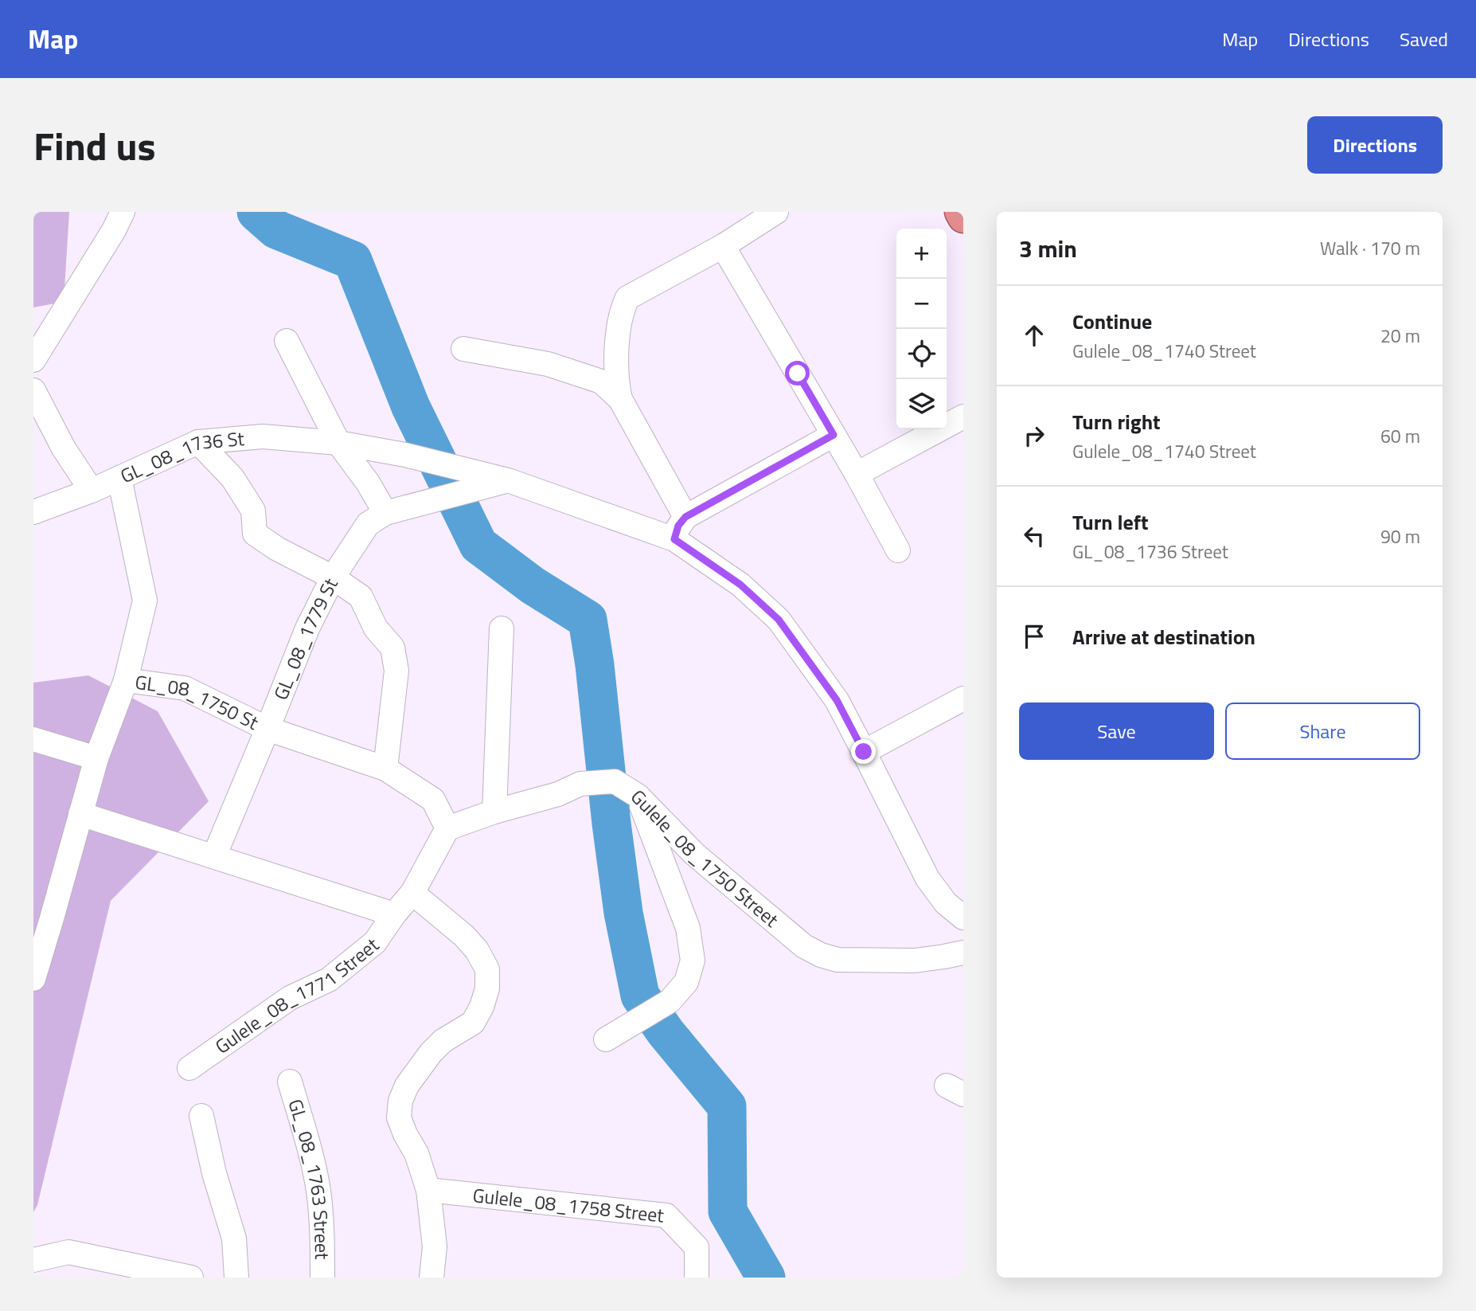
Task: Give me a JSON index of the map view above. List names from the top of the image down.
{
  "streets": {
    "street": [
      "GL_08_1736 St",
      "GL_08_1779 St",
      "GL_08_1750 St",
      "Gulele_08_1750 Street",
      "Gulele_08_1771 Street",
      "GL_08_1763 Street",
      "Gulele_08_1758 Street"
    ]
  },
  "crossings": [
    ["GL_08_1779 St", "GL_08_1750 St"],
    ["GL_08_1750 St", "Gulele_08_1750 Street"],
    ["GL_08_1750 St", "Gulele_08_1771 Street"],
    ["Gulele_08_1750 Street", "Gulele_08_1771 Street"]
  ],
  "page": {
    "header": "Map",
    "nav": ["Map", "Directions", "Saved"],
    "title": "Find us",
    "buttons": [
      "Directions",
      ["Save", "Share"]
    ],
    "heading": ["3 min", "Walk · 170 m"],
    "map_buttons": ["+", "−"],
    "list": [
      ["Continue", "Gulele_08_1740 Street", "20 m"],
      ["Turn right", "Gulele_08_1740 Street", "60 m"],
      ["Turn left", "GL_08_1736 Street", "90 m"],
      "Arrive at destination"
    ]
  }
}
